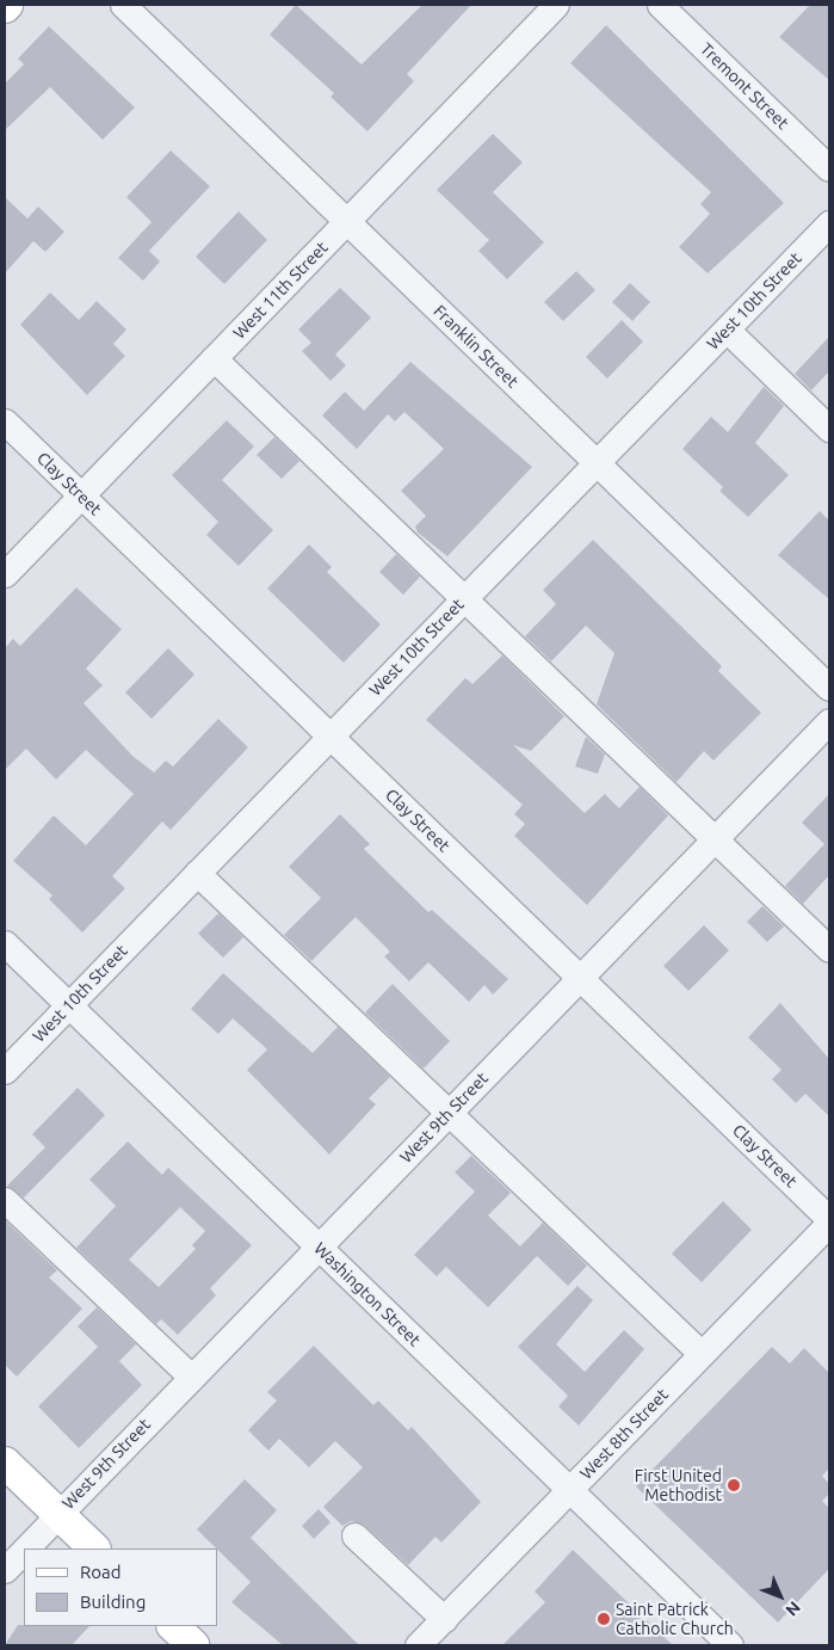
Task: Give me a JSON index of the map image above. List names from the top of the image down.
{
  "streets": {
    "street": [
      "Tremont Street",
      "West 11th Street",
      "West 10th Street",
      "Franklin Street",
      "Clay Street",
      "West 9th Street",
      "Washington Street",
      "West 8th Street"
    ]
  },
  "crossings": [
    ["West 11th Street", "Franklin Street"],
    ["West 11th Street", "Clay Street"],
    ["West 10th Street", "Franklin Street"],
    ["West 10th Street", "Clay Street"],
    ["West 10th Street", "Washington Street"],
    ["Clay Street", "West 9th Street"],
    ["Clay Street", "West 8th Street"],
    ["West 9th Street", "Washington Street"],
    ["Washington Street", "West 8th Street"]
  ],
  "places": ["First United Methodist", "Saint Patrick Catholic Church"],
  "legend": ["Road", "Building"],
  "north": "bottom right"
}
